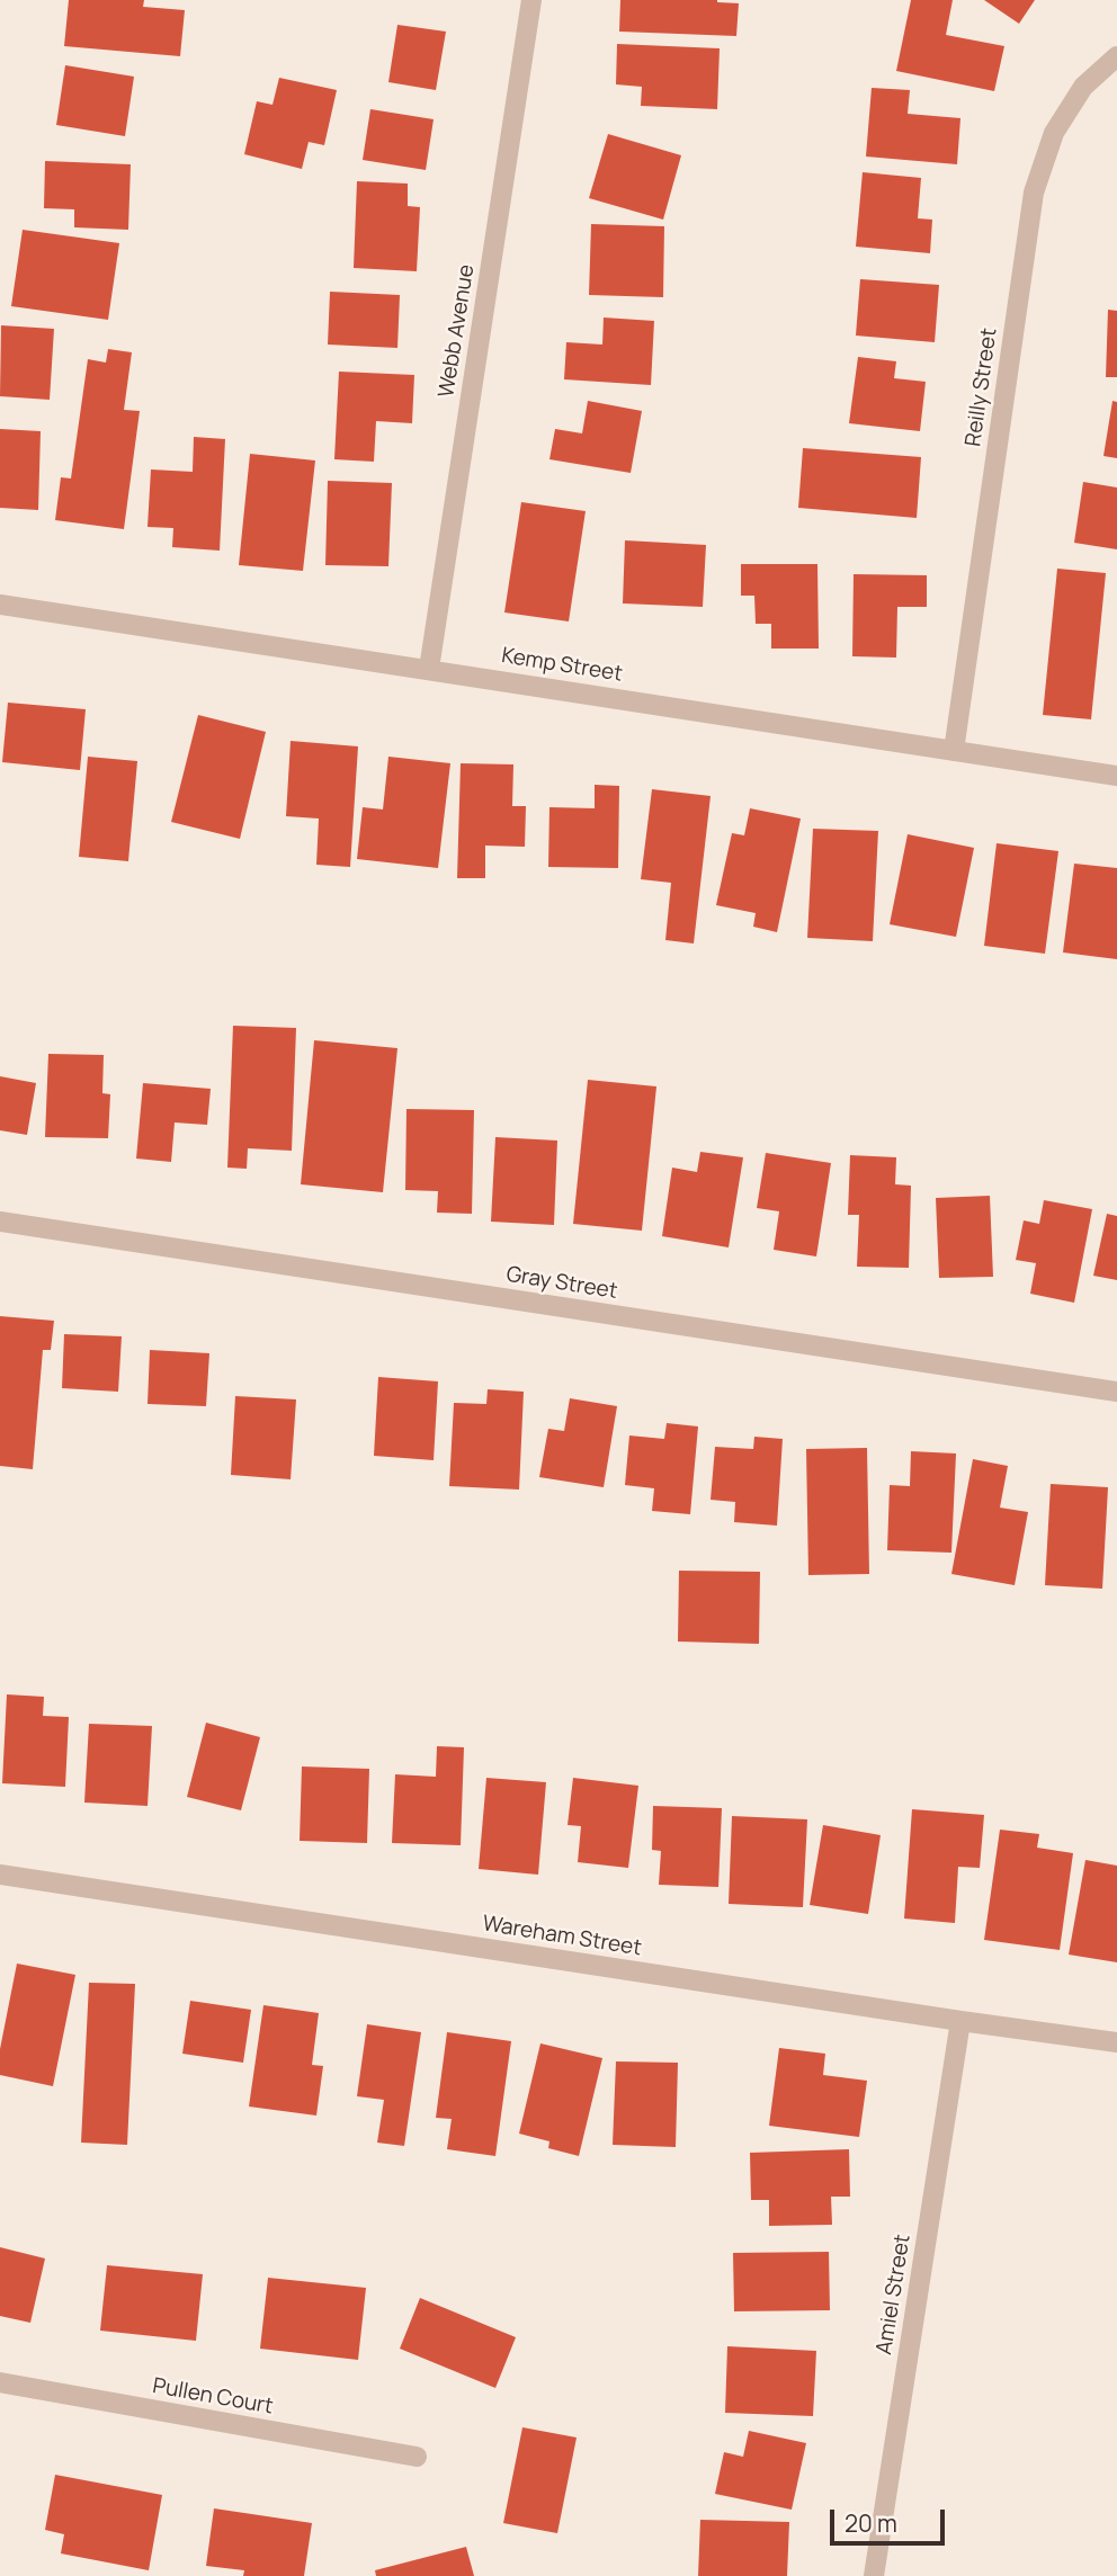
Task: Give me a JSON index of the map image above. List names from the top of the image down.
{
  "streets": {
    "street": [
      "Webb Avenue",
      "Reilly Street",
      "Kemp Street",
      "Gray Street",
      "Wareham Street",
      "Amiel Street",
      "Pullen Court"
    ]
  },
  "crossings": [
    ["Webb Avenue", "Kemp Street"],
    ["Reilly Street", "Kemp Street"],
    ["Wareham Street", "Amiel Street"]
  ],
  "scale_bar": "20 m"
}
